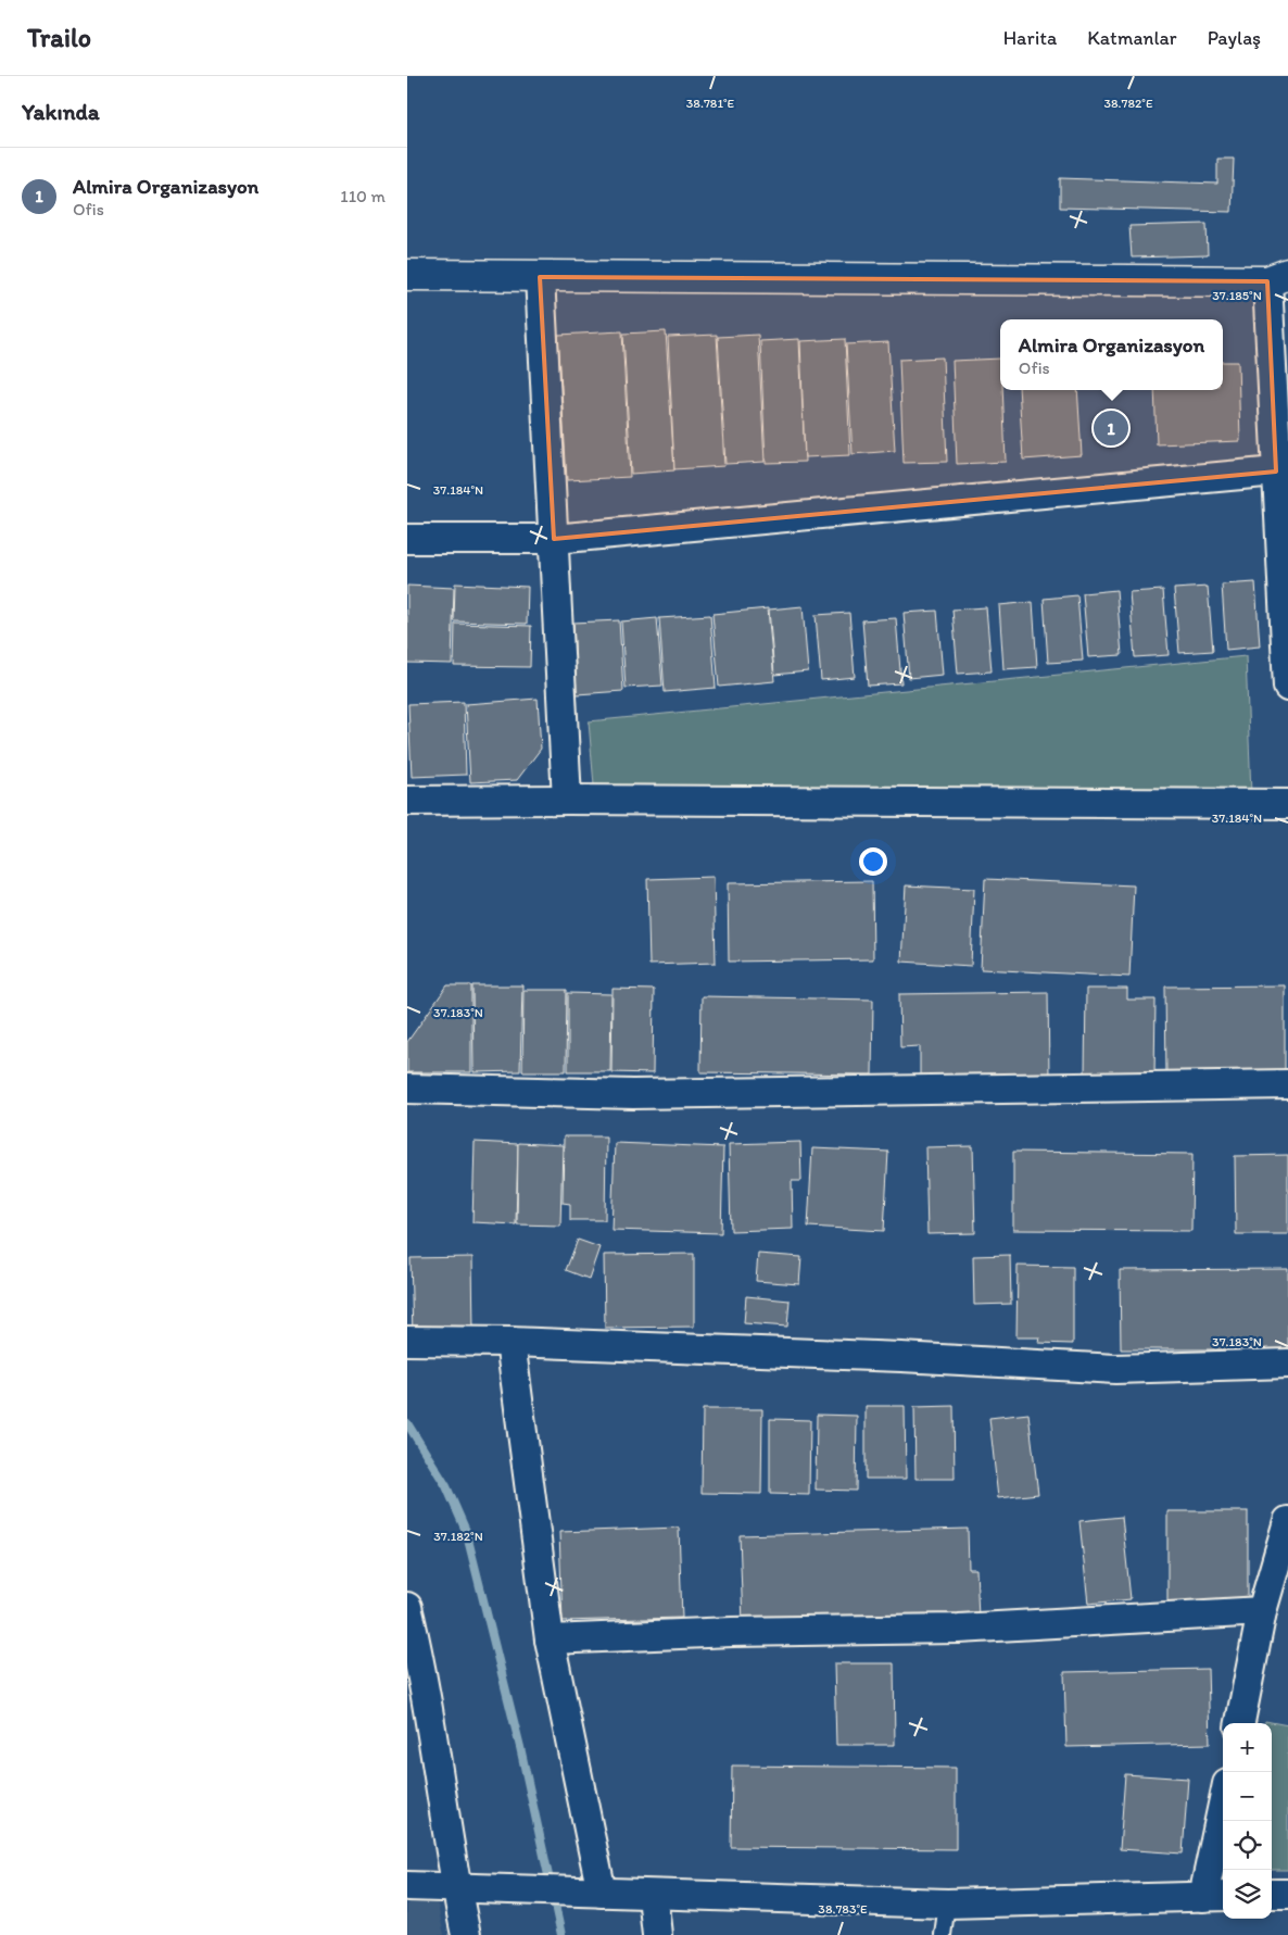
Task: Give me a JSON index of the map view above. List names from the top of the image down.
{
  "page": {
    "header": "Trailo",
    "nav": ["Harita", "Katmanlar", "Paylaş"],
    "heading": "Yakında",
    "list": [
      {
        "mark": "1",
        "name": "Almira Organizasyon",
        "note": "Ofis",
        "value": "110 m"
      }
    ],
    "popup": ["Almira Organizasyon", "Ofis"],
    "pins": "1",
    "map_buttons": ["+", "−"]
  },
  "coordinates": [
    "38.782°E",
    "38.781°E",
    "37.185°N",
    "37.184°N",
    "37.183°N",
    "37.182°N",
    "38.783°E"
  ]
}
